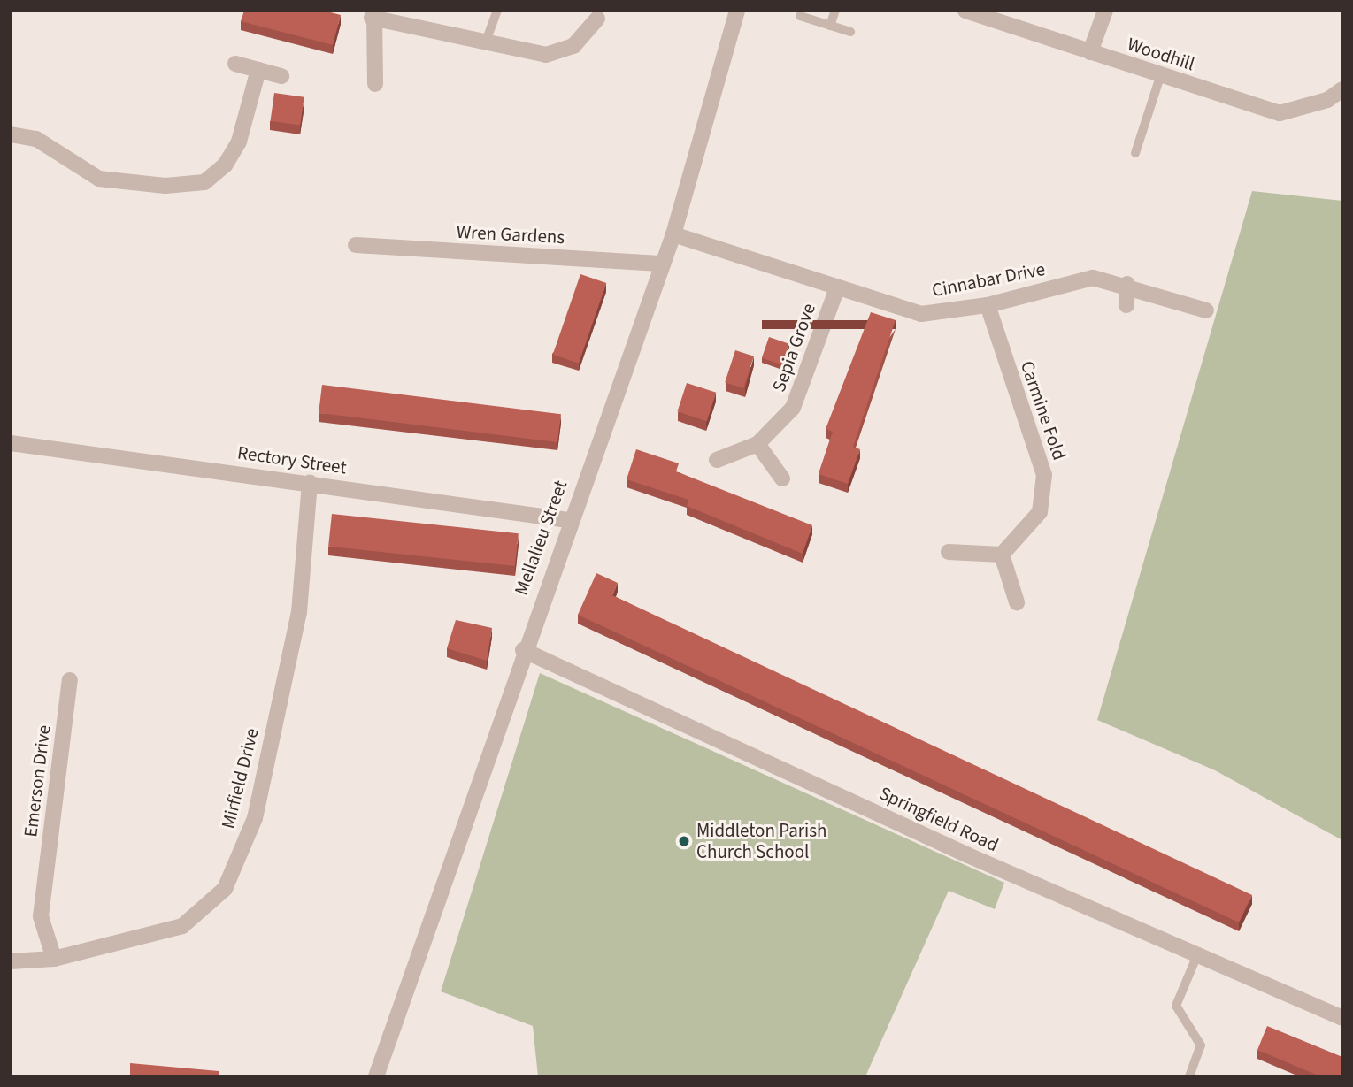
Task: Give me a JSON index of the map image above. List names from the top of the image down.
{
  "streets": {
    "street": [
      "Woodhill",
      "Wren Gardens",
      "Cinnabar Drive",
      "Sepia Grove",
      "Carmine Fold",
      "Rectory Street",
      "Mellalieu Street",
      "Mirfield Drive",
      "Emerson Drive",
      "Springfield Road"
    ]
  },
  "crossings": [
    ["Wren Gardens", "Mellalieu Street"],
    ["Cinnabar Drive", "Sepia Grove"],
    ["Cinnabar Drive", "Carmine Fold"],
    ["Cinnabar Drive", "Mellalieu Street"],
    ["Rectory Street", "Mellalieu Street"],
    ["Rectory Street", "Mirfield Drive"],
    ["Mellalieu Street", "Springfield Road"],
    ["Mirfield Drive", "Emerson Drive"]
  ],
  "places": ["Middleton Parish Church School"]
}
